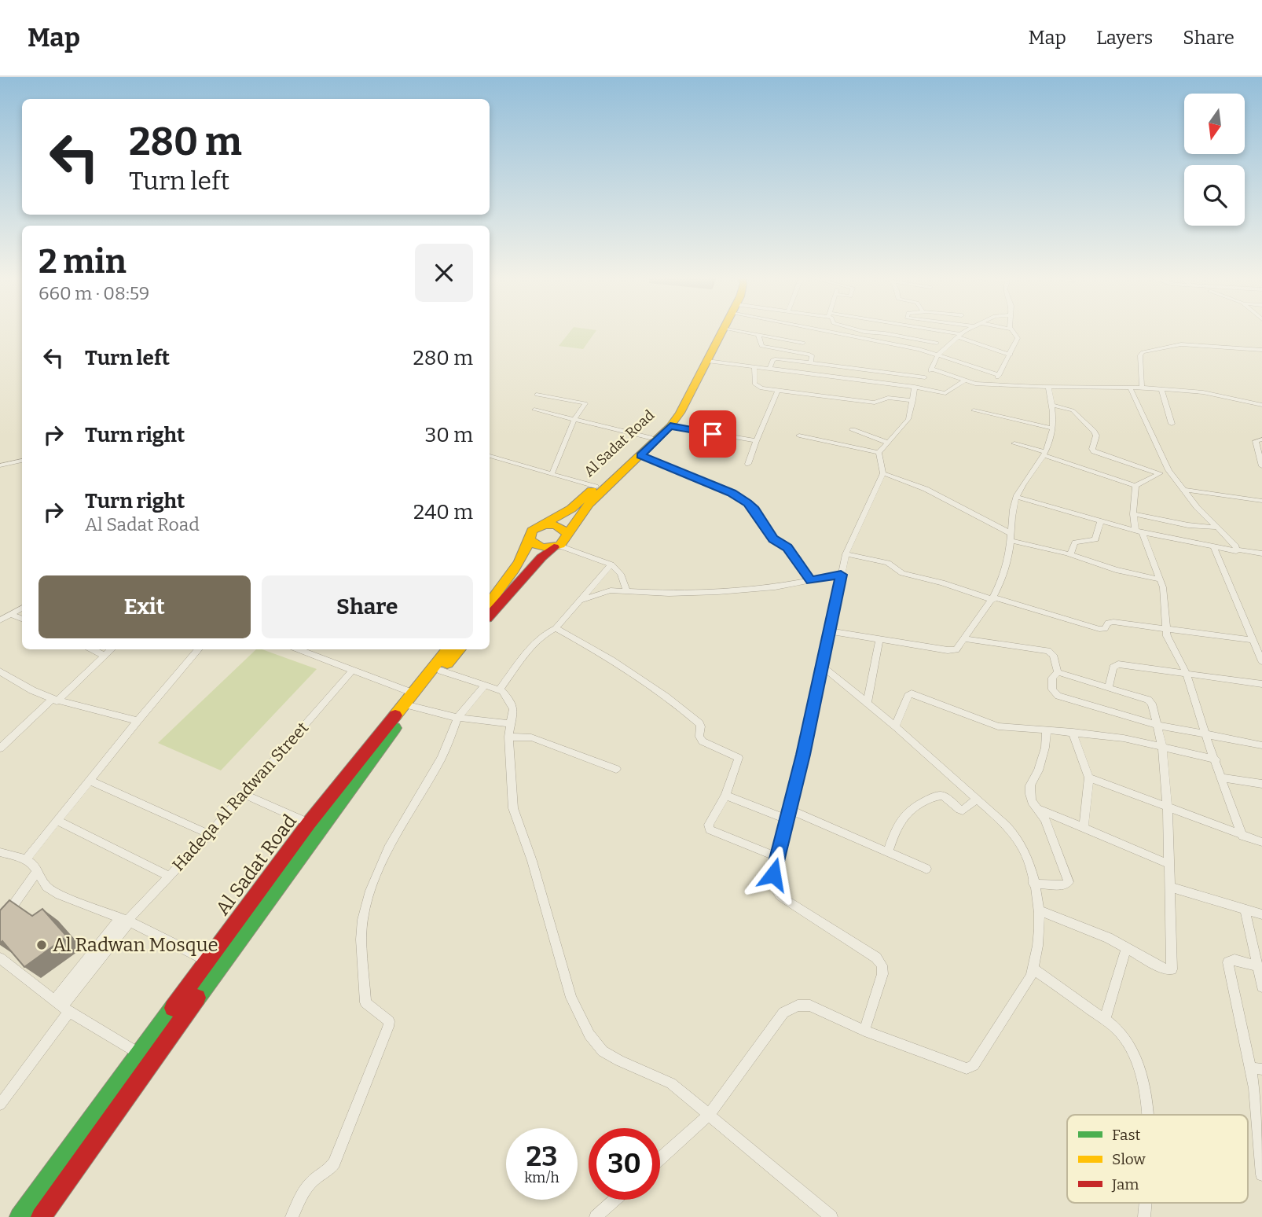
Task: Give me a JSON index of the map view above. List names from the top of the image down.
{
  "streets": {
    "main road": ["Al Sadat Road"],
    "street": ["Hadeqa Al Radwan Street"]
  },
  "places": ["Al Radwan Mosque"],
  "legend": ["Fast", "Slow", "Jam"],
  "north": "bottom",
  "page": {
    "header": "Map",
    "nav": ["Map", "Layers", "Share"],
    "turn": ["280 m", "Turn left"],
    "heading": ["2 min", "660 m · 08:59"],
    "list": [
      {
        "name": "Turn left",
        "value": "280 m"
      },
      {
        "name": "Turn right",
        "value": "30 m"
      },
      {
        "name": "Turn right",
        "note": "Al Sadat Road",
        "value": "240 m"
      }
    ],
    "buttons": ["Exit", "Share"],
    "speed": "23 km/h",
    "limit": "30"
  }
}
